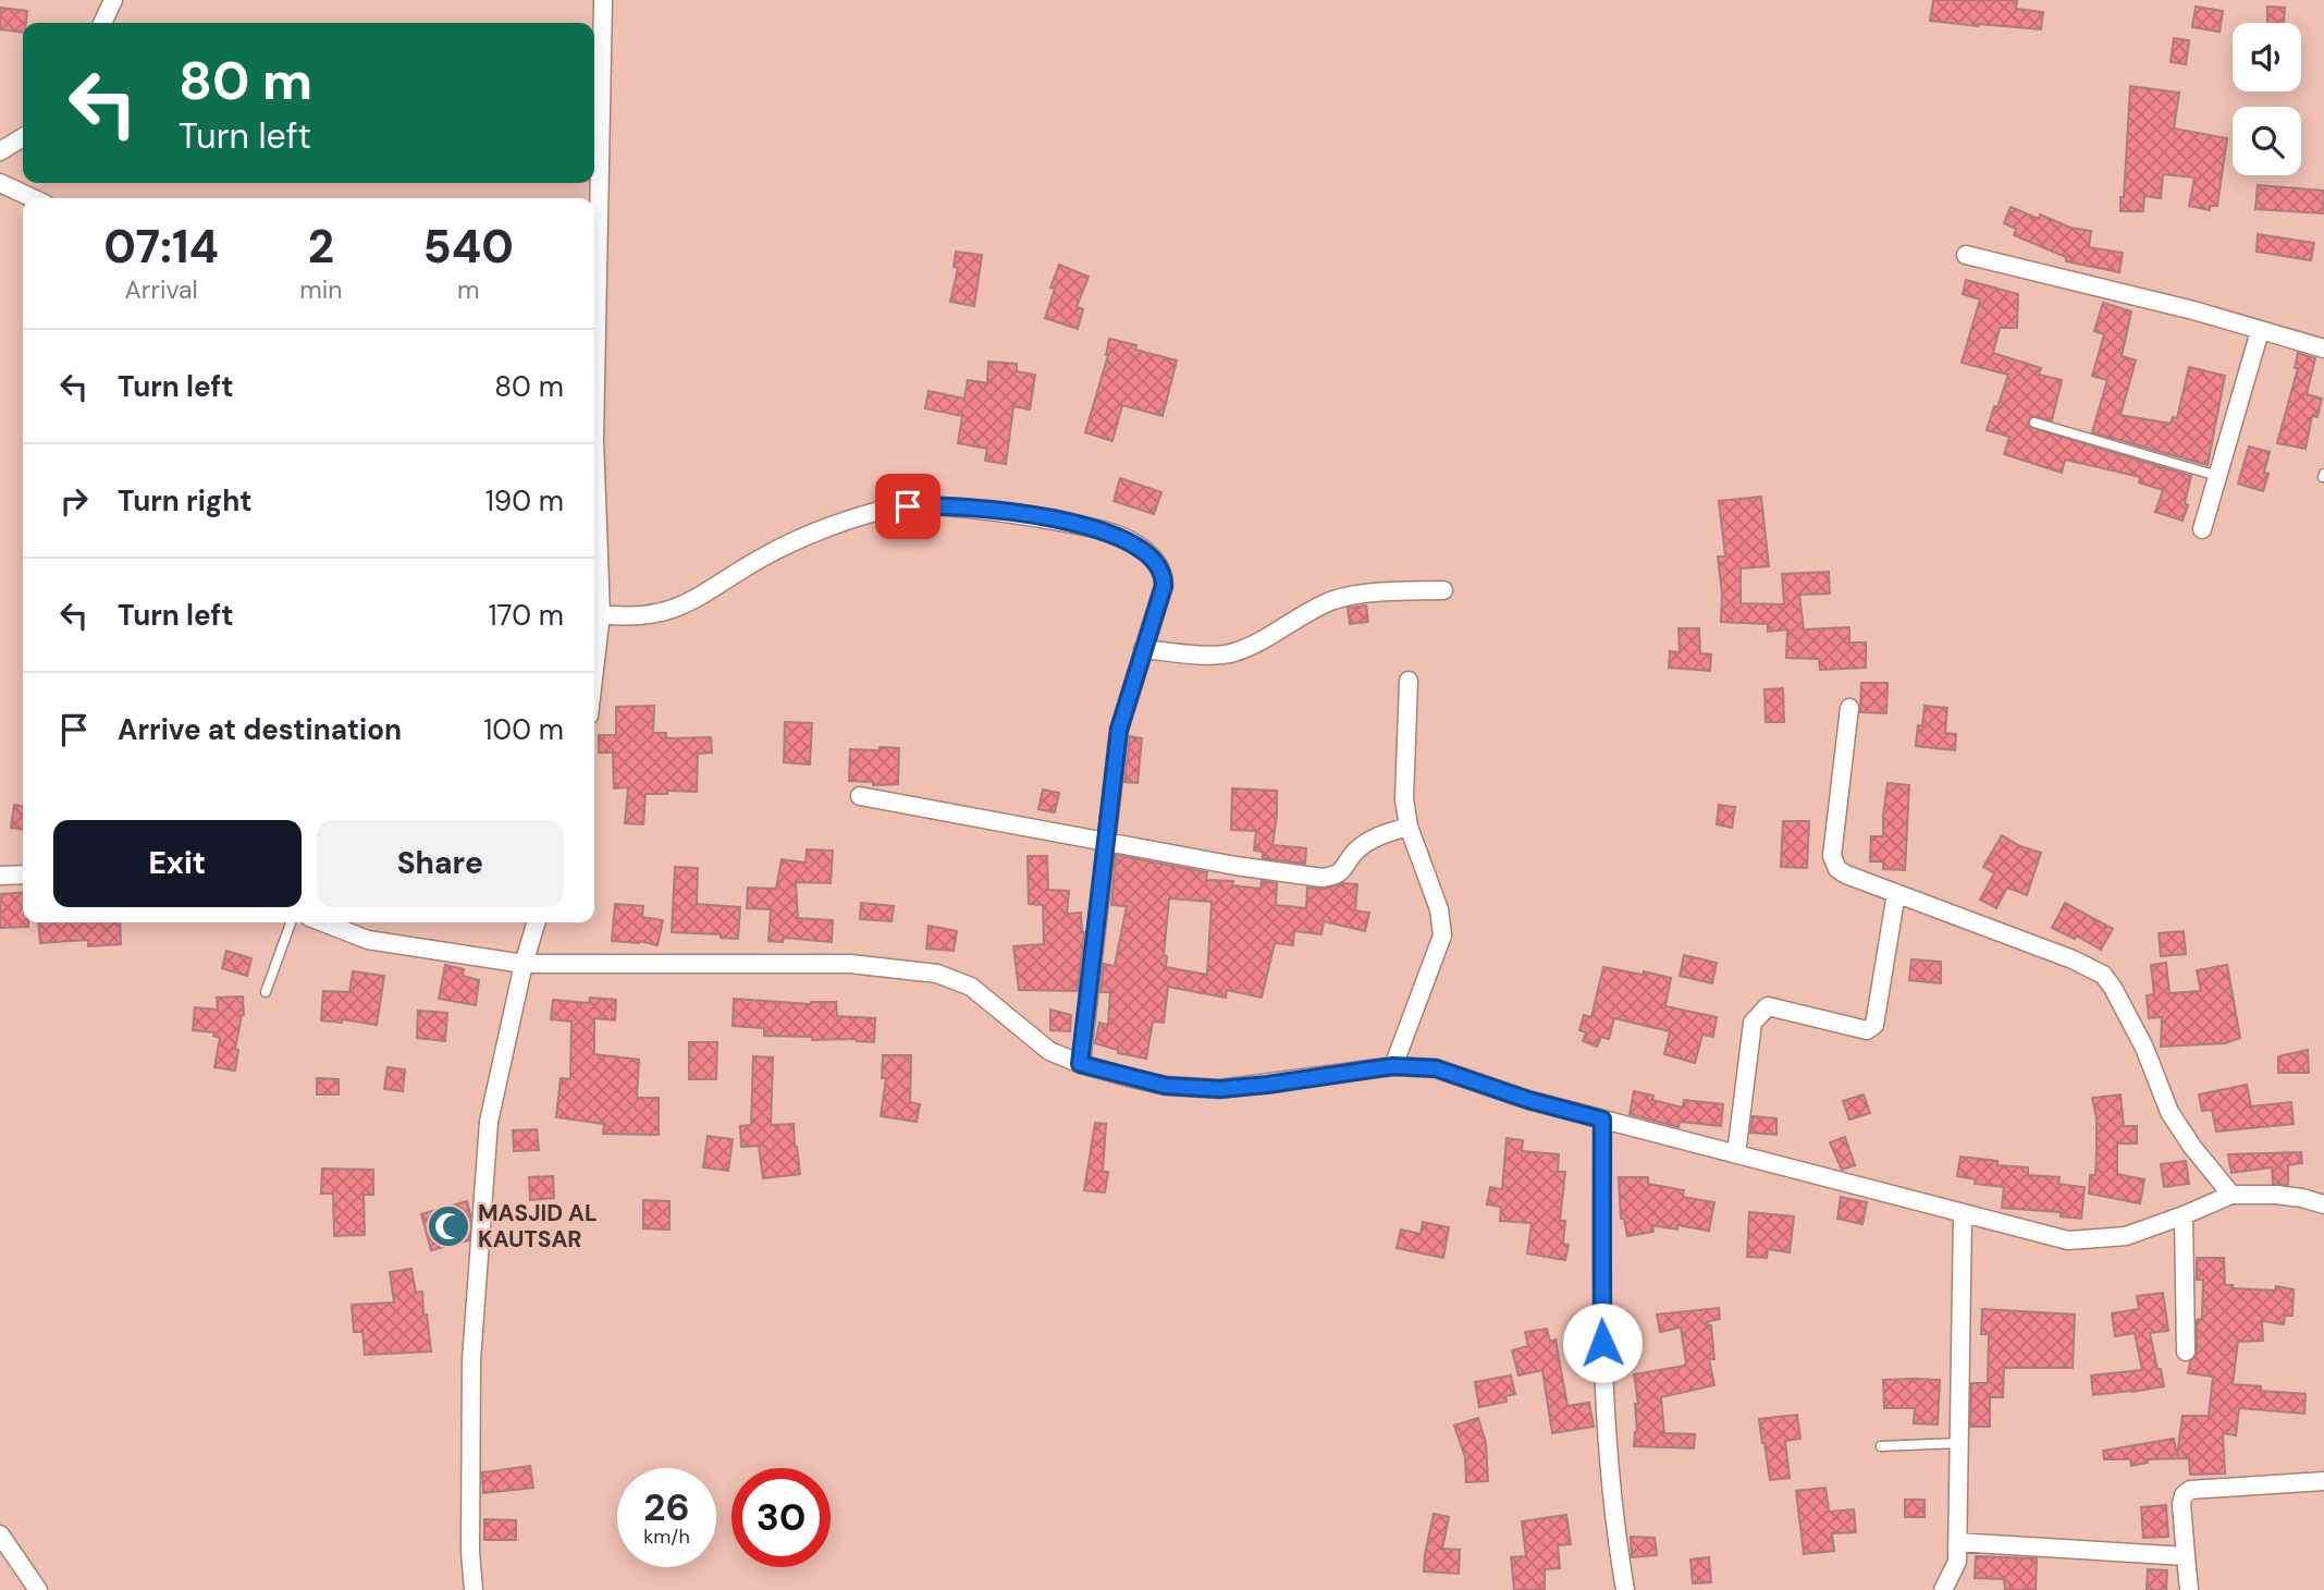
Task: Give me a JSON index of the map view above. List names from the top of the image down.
{
  "places": {
    "mosque": ["MASJID AL KAUTSAR"]
  },
  "page": {
    "turn": ["80 m", "Turn left"],
    "eta": [
      "07:14",
      "Arrival",
      "2",
      "min",
      "540",
      "m"
    ],
    "list": [
      {
        "name": "Turn left",
        "value": "80 m"
      },
      {
        "name": "Turn right",
        "value": "190 m"
      },
      {
        "name": "Turn left",
        "value": "170 m"
      },
      {
        "name": "Arrive at destination",
        "value": "100 m"
      }
    ],
    "buttons": ["Exit", "Share"],
    "speed": "26 km/h",
    "limit": "30"
  }
}
